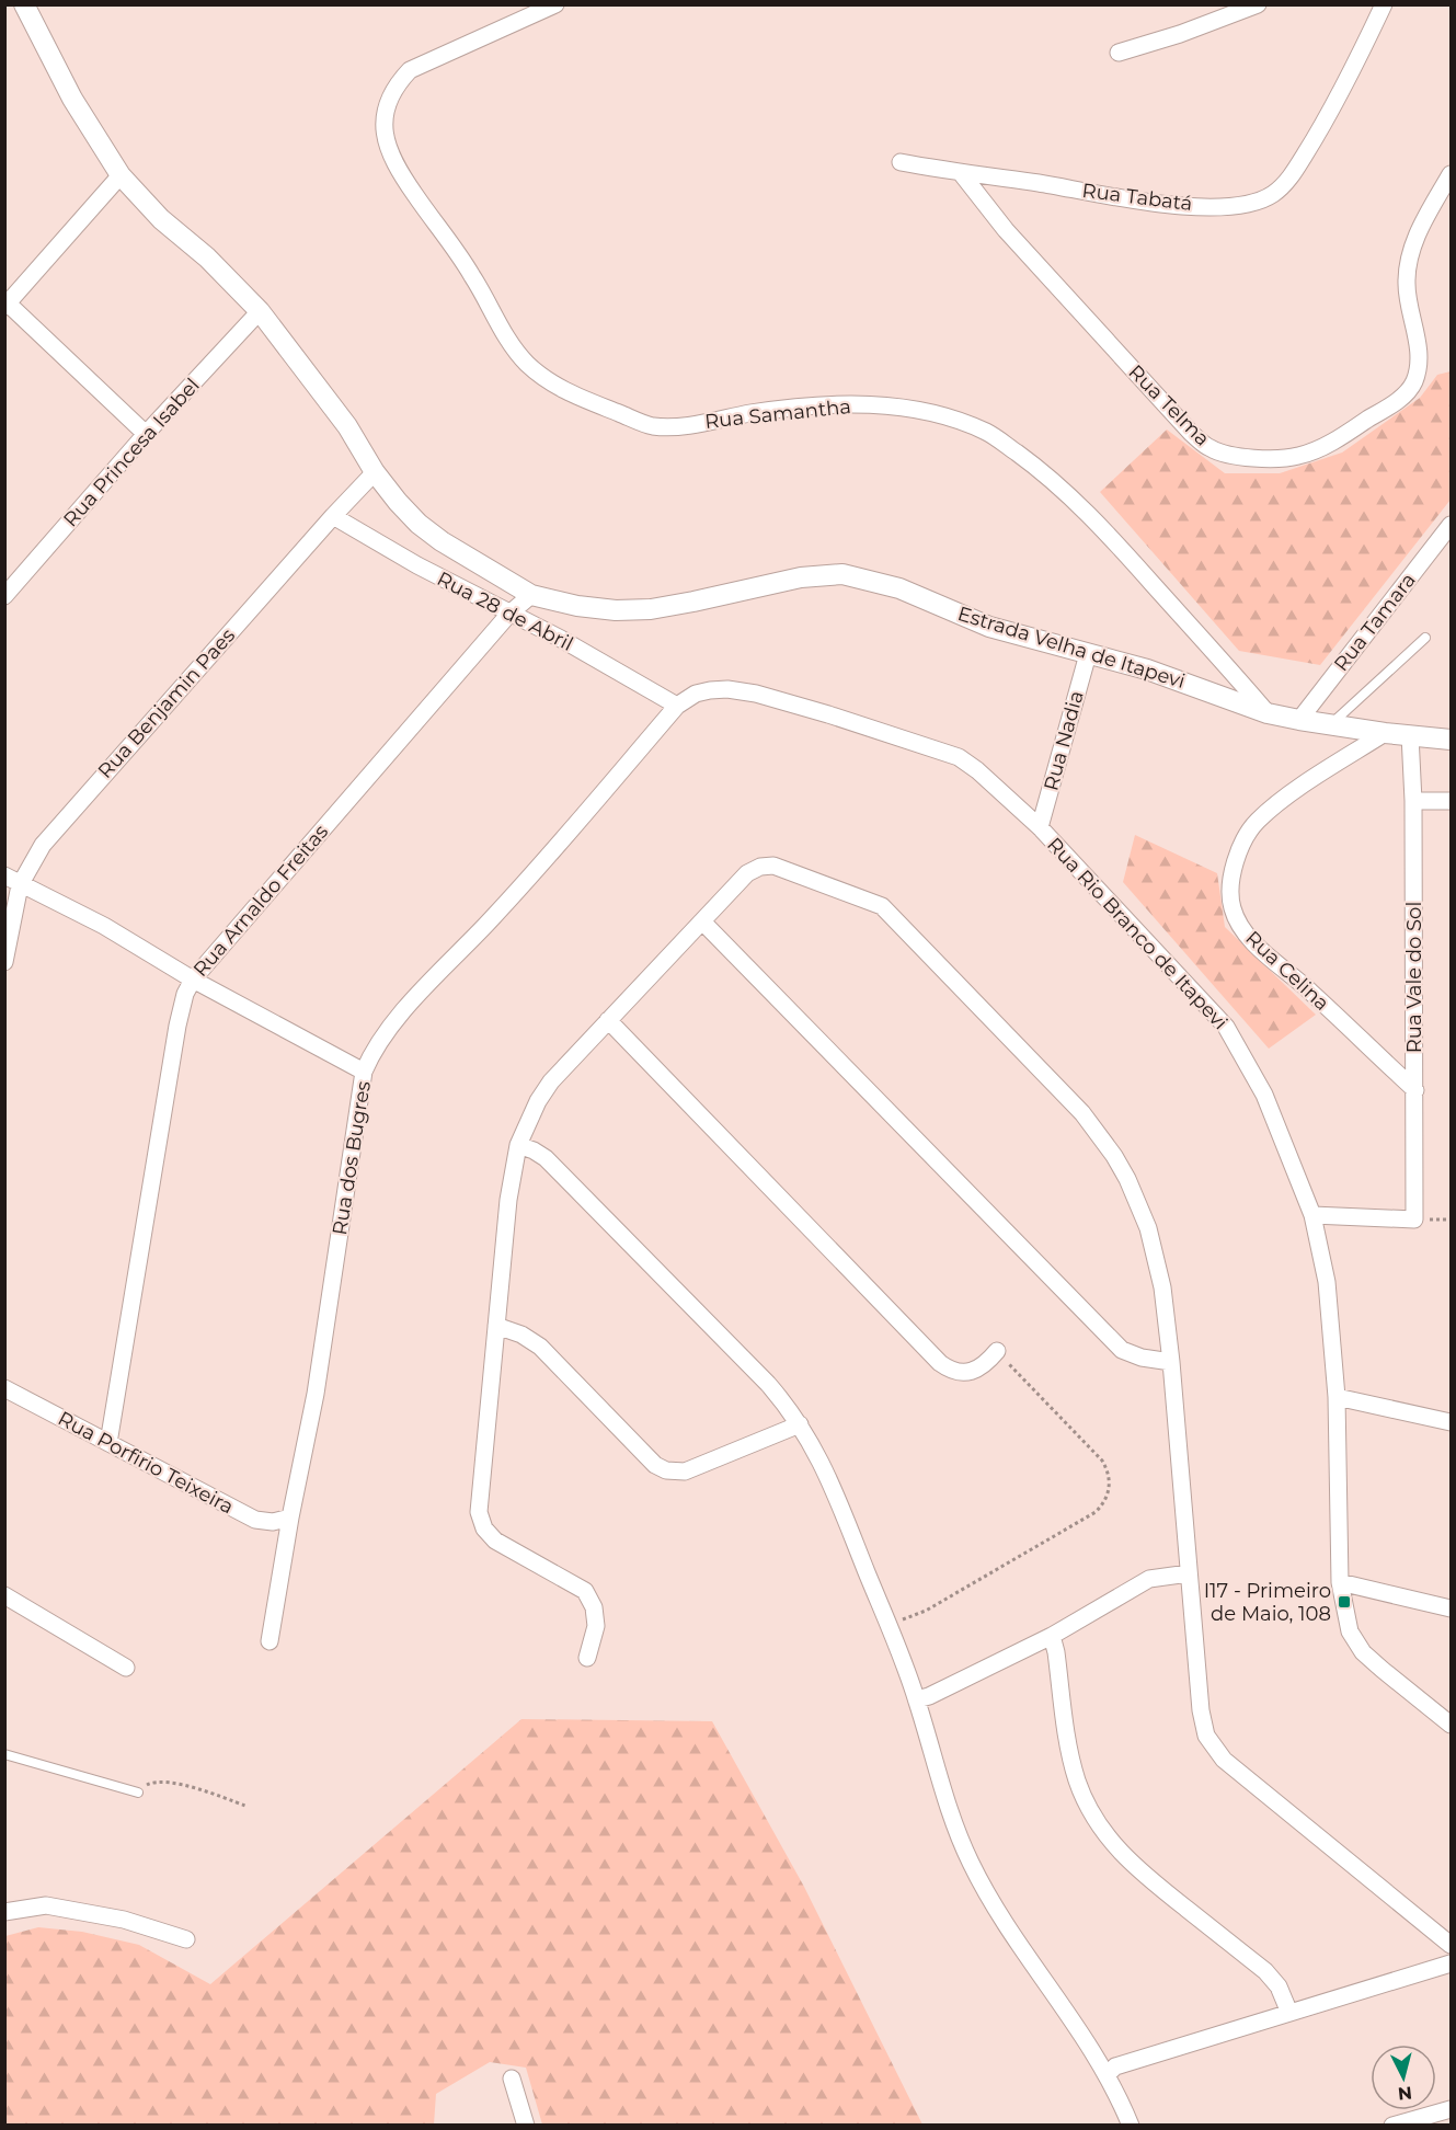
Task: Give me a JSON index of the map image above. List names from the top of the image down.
{
  "streets": {
    "street": [
      "Rua Tabatá",
      "Rua Telma",
      "Rua Samantha",
      "Rua Princesa Isabel",
      "Rua 28 de Abril",
      "Rua Tamara",
      "Estrada Velha de Itapevi",
      "Rua Benjamin Paes",
      "Rua Nadia",
      "Rua Arnaldo Freitas",
      "Rua Rio Branco de Itapevi",
      "Rua Celina",
      "Rua Vale do Sol",
      "Rua dos Bugres",
      "Rua Porfirio Teixeira"
    ]
  },
  "crossings": [
    ["Rua Tabatá", "Rua Telma"],
    ["Rua Samantha", "Estrada Velha de Itapevi"],
    ["Rua Princesa Isabel", "Estrada Velha de Itapevi"],
    ["Rua 28 de Abril", "Rua Benjamin Paes"],
    ["Rua 28 de Abril", "Rua Arnaldo Freitas"],
    ["Rua 28 de Abril", "Rua Rio Branco de Itapevi"],
    ["Rua 28 de Abril", "Rua dos Bugres"],
    ["Rua Tamara", "Estrada Velha de Itapevi"],
    ["Estrada Velha de Itapevi", "Rua Benjamin Paes"],
    ["Estrada Velha de Itapevi", "Rua Nadia"],
    ["Estrada Velha de Itapevi", "Rua Arnaldo Freitas"],
    ["Estrada Velha de Itapevi", "Rua Celina"],
    ["Estrada Velha de Itapevi", "Rua Vale do Sol"],
    ["Rua Nadia", "Rua Rio Branco de Itapevi"],
    ["Rua Arnaldo Freitas", "Rua Porfirio Teixeira"],
    ["Rua Rio Branco de Itapevi", "Rua Vale do Sol"],
    ["Rua Rio Branco de Itapevi", "Rua dos Bugres"],
    ["Rua Celina", "Rua Vale do Sol"],
    ["Rua dos Bugres", "Rua Porfirio Teixeira"]
  ],
  "places": {
    "transit": ["I17 - Primeiro de Maio, 108"]
  },
  "north": "bottom"
}
